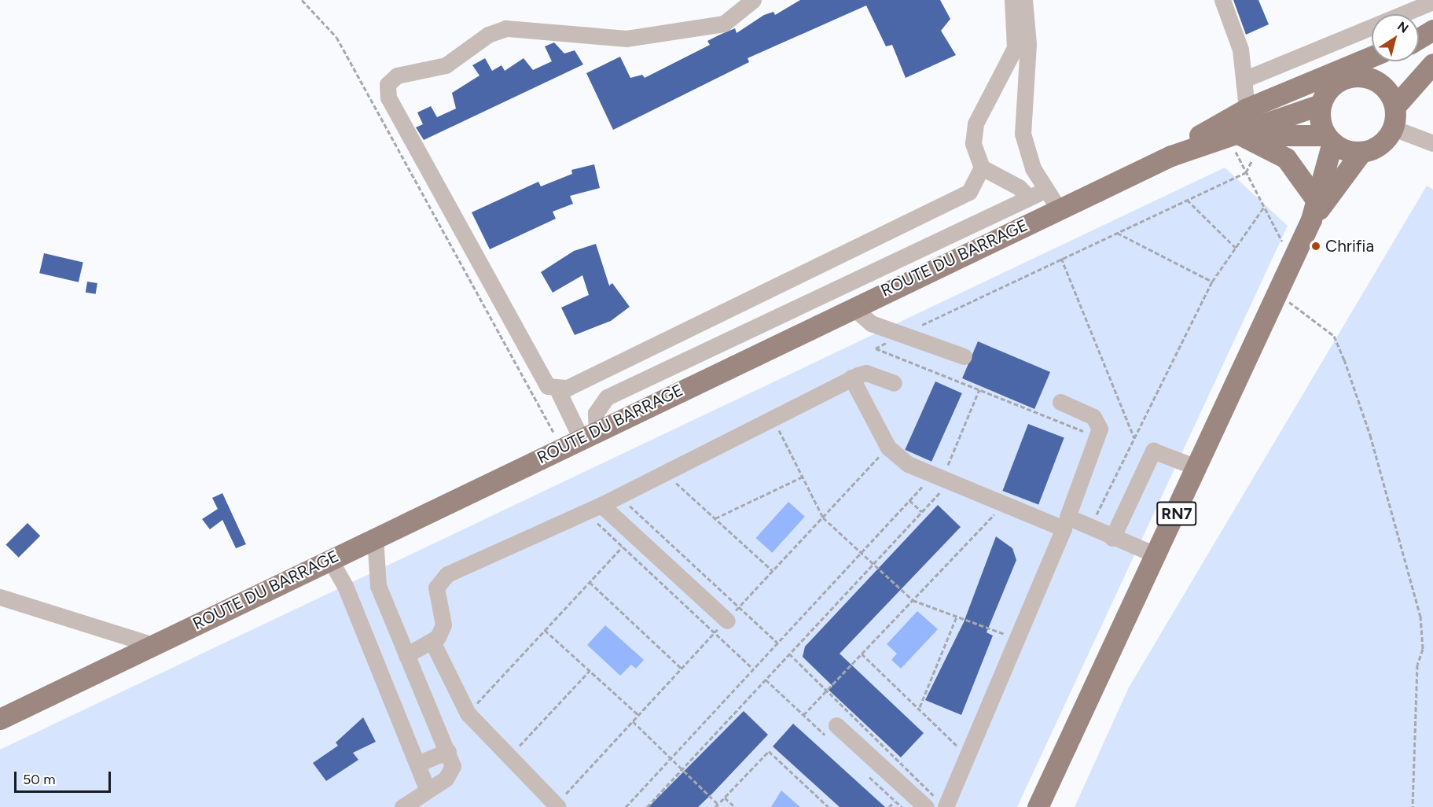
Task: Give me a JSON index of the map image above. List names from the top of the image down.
{
  "streets": {
    "main road": ["ROUTE DU BARRAGE", "RN7"]
  },
  "crossings": [
    ["ROUTE DU BARRAGE", "RN7"]
  ],
  "places": ["Chrifia"],
  "scale_bar": "50 m",
  "north": "top right"
}
